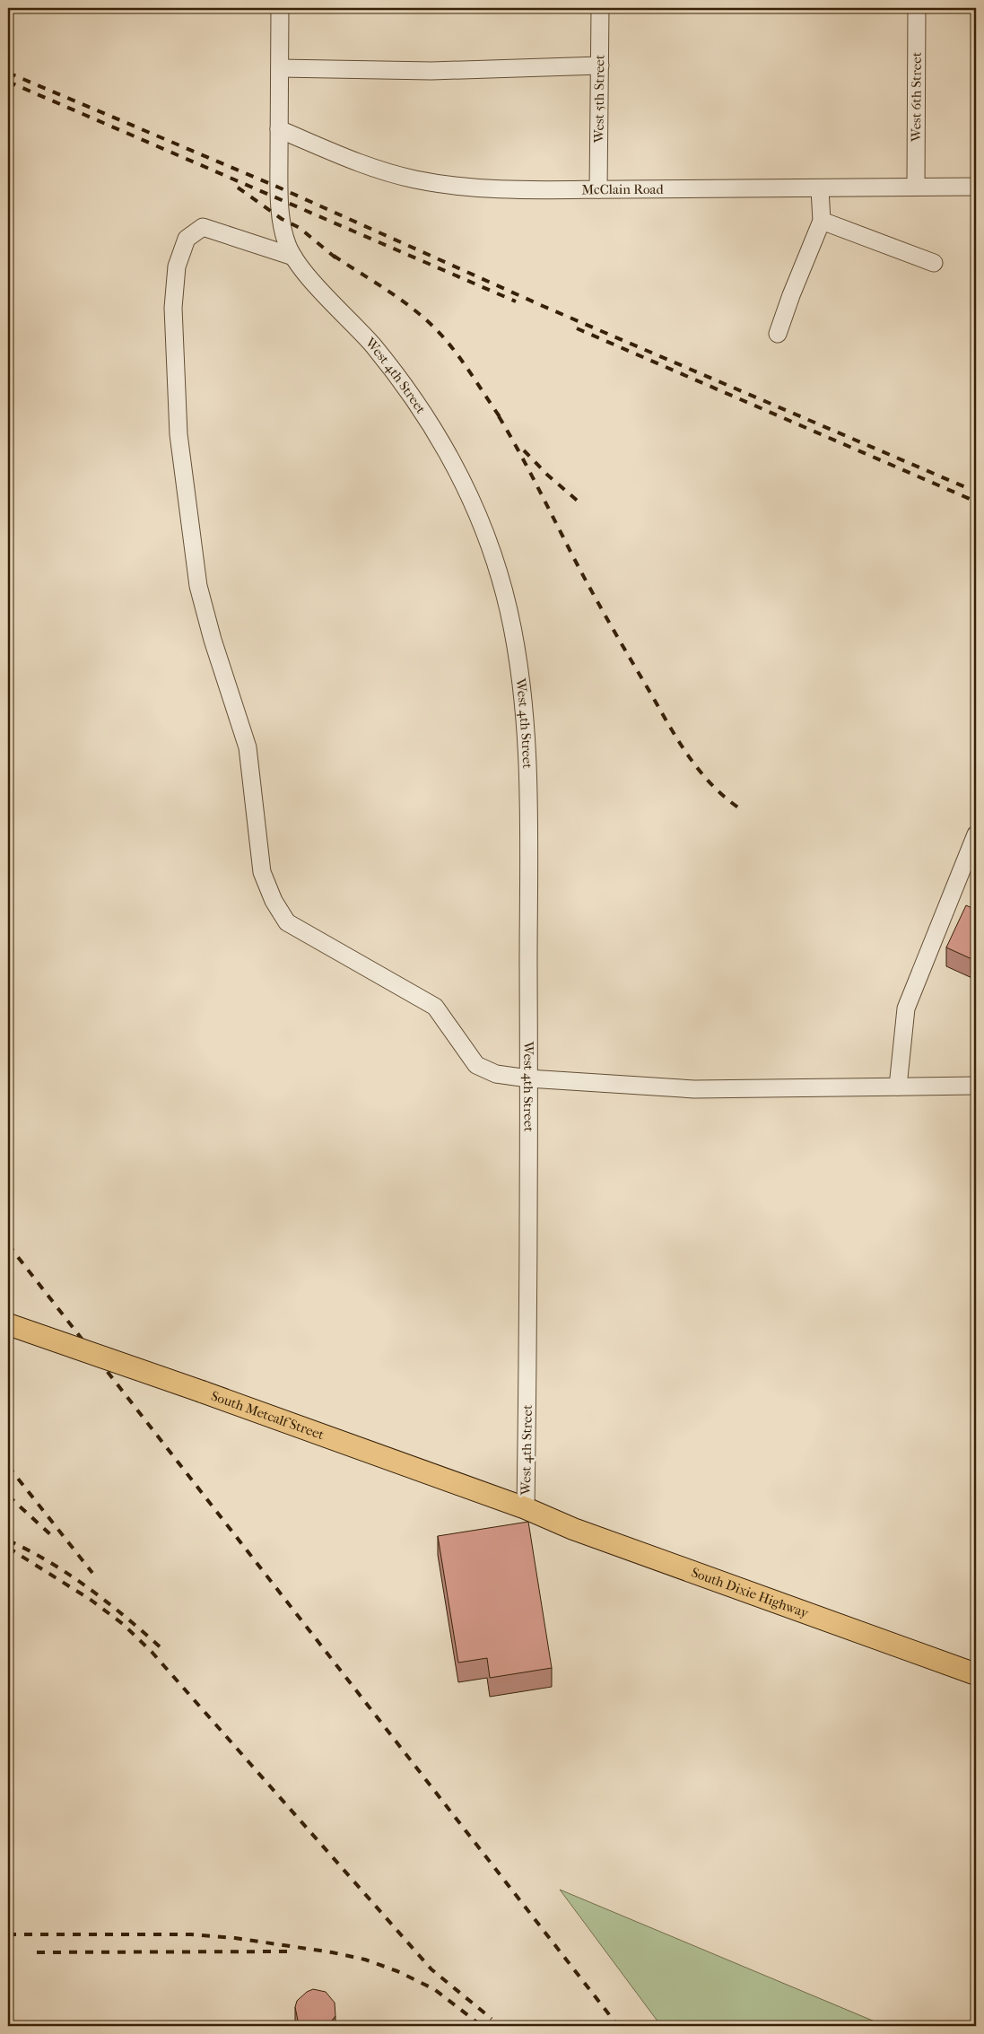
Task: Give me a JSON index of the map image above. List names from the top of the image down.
{
  "streets": {
    "main road": ["South Metcalf Street", "South Dixie Highway"],
    "street": [
      "West 6th Street",
      "West 5th Street",
      "McClain Road",
      "West 4th Street"
    ]
  },
  "crossings": [
    ["West 6th Street", "McClain Road"],
    ["West 5th Street", "McClain Road"],
    ["McClain Road", "West 4th Street"],
    ["West 4th Street", "South Metcalf Street"],
    ["West 4th Street", "South Dixie Highway"],
    ["South Metcalf Street", "South Dixie Highway"]
  ]
}
